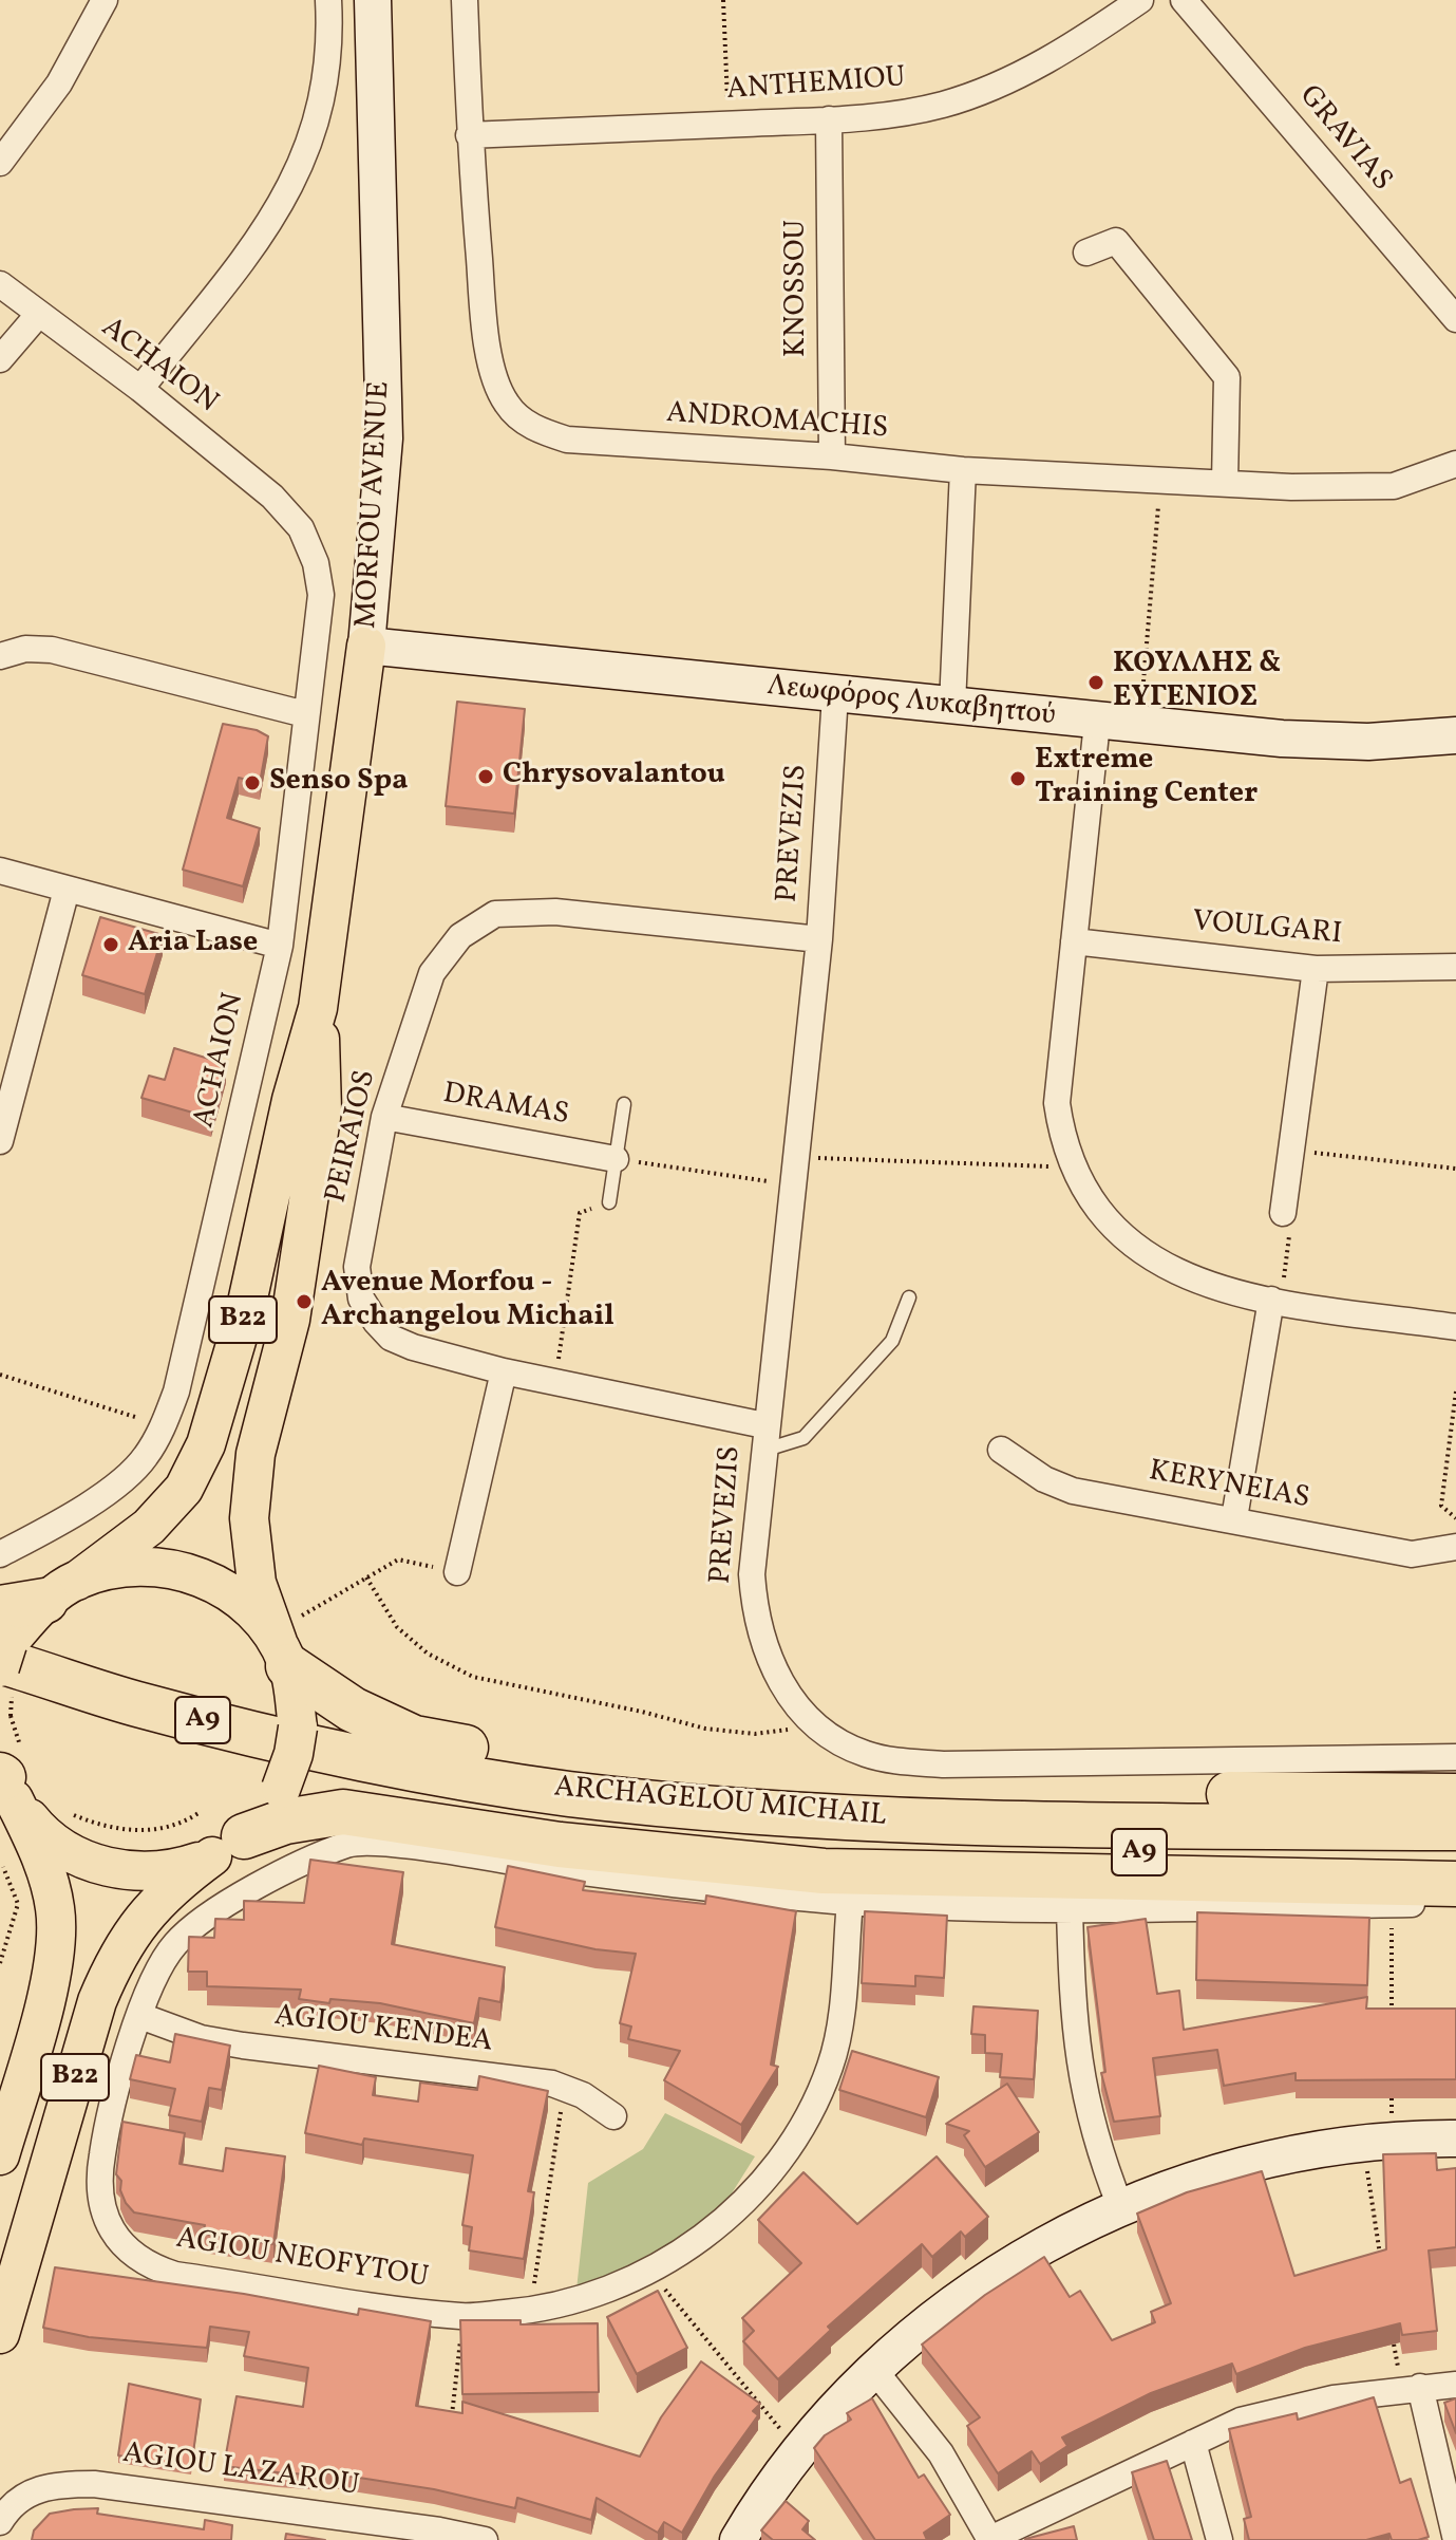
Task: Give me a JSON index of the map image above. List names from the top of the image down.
{
  "streets": {
    "highway": ["A9", "ARCHAGELOU MICHAIL"],
    "main road": ["MORFOU AVENUE", "Λεωφόρος Λυκαβηττού", "B22"],
    "street": [
      "ANTHEMIOU",
      "GRAVIAS",
      "KNOSSOU",
      "ACHAION",
      "ANDROMACHIS",
      "PREVEZIS",
      "VOULGARI",
      "DRAMAS",
      "PEIRAIOS",
      "KERYNEIAS",
      "AGIOU KENDEA",
      "AGIOU NEOFYTOU",
      "AGIOU LAZAROU"
    ]
  },
  "crossings": [
    ["ANTHEMIOU", "KNOSSOU"],
    ["ANTHEMIOU", "ANDROMACHIS"],
    ["KNOSSOU", "ANDROMACHIS"],
    ["MORFOU AVENUE", "Λεωφόρος Λυκαβηττού"],
    ["MORFOU AVENUE", "B22"],
    ["Λεωφόρος Λυκαβηττού", "PREVEZIS"],
    ["PREVEZIS", "PEIRAIOS"],
    ["DRAMAS", "PEIRAIOS"],
    ["AGIOU KENDEA", "AGIOU NEOFYTOU"]
  ],
  "places": [
    "ΚΟΥΛΛΗΣ & ΕΥΓΕΝΙΟΣ",
    "Chrysovalantou",
    "Extreme Training Center",
    "Senso Spa",
    "Aria Lase",
    "Avenue Morfou - Archangelou Michail"
  ]
}
